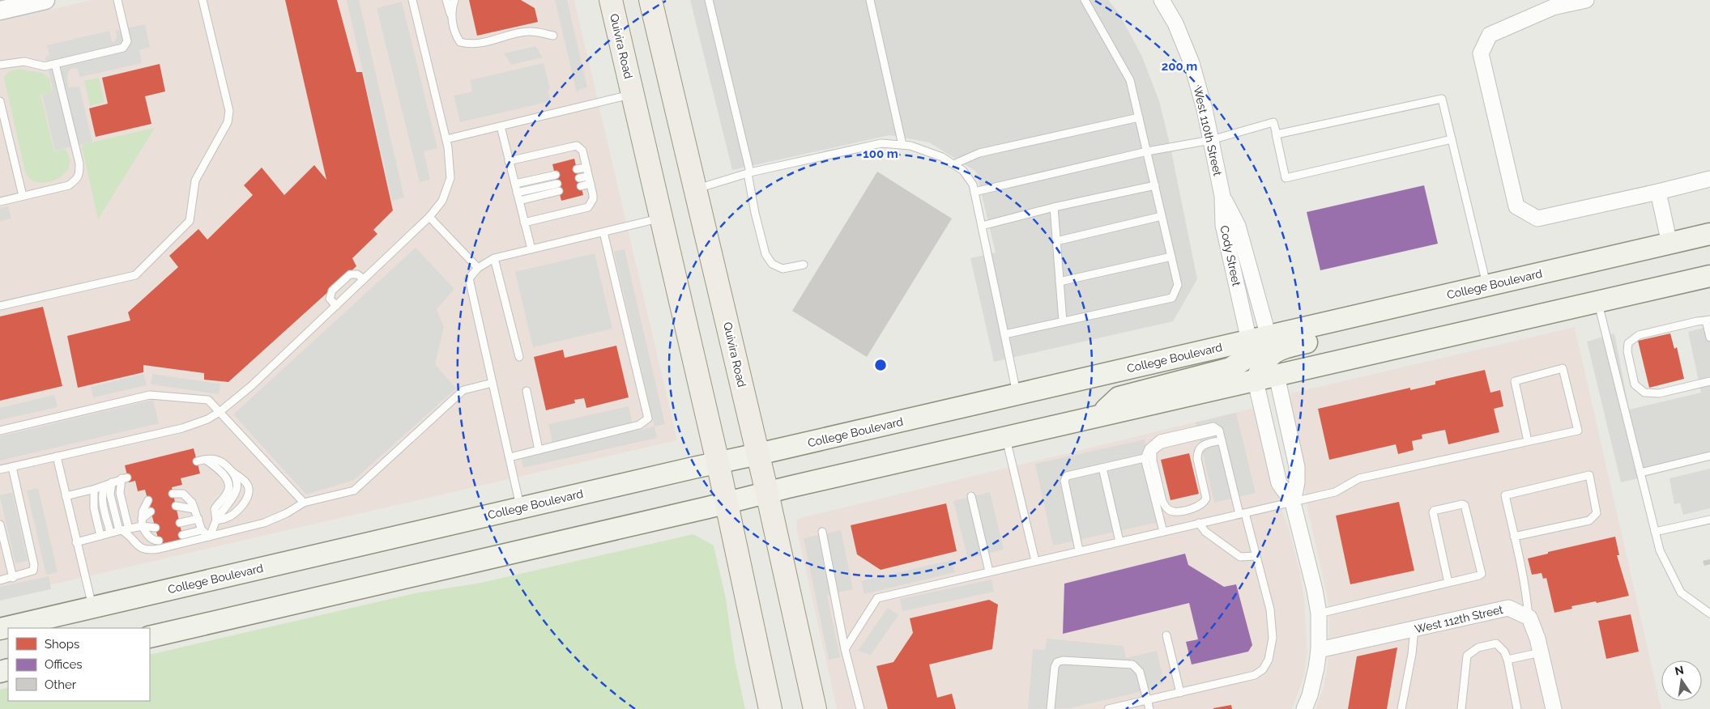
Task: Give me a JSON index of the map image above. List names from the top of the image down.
{
  "streets": {
    "main road": ["Quivira Road", "College Boulevard"],
    "street": ["West 110th Street", "Cody Street", "West 112th Street"]
  },
  "crossings": [
    ["Quivira Road", "College Boulevard"],
    ["West 110th Street", "Cody Street"],
    ["Cody Street", "College Boulevard"]
  ],
  "legend": ["Shops", "Offices", "Other"],
  "north": "top",
  "rings": ["200 m", "100 m"]
}
